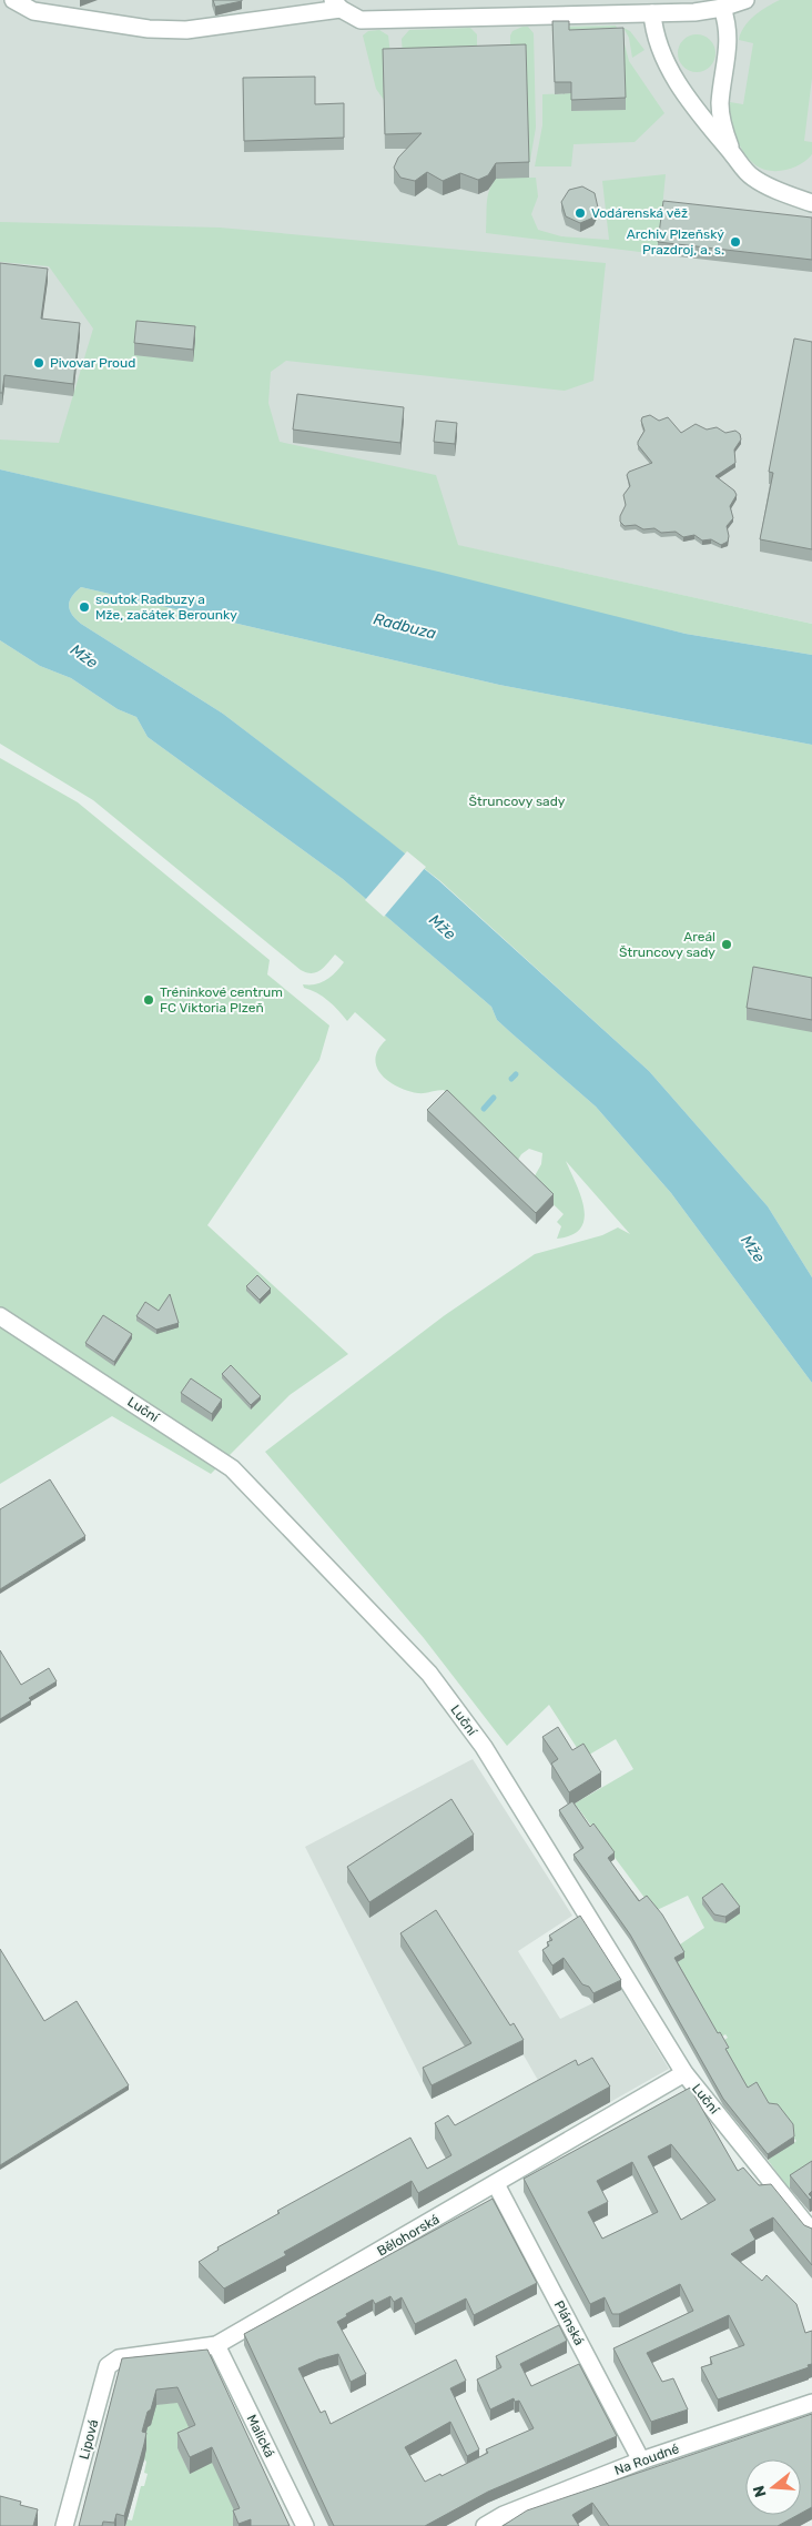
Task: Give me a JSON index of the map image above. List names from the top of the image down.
{
  "streets": {
    "street": [
      "Luční",
      "Bělohorská",
      "Plánská",
      "Malická",
      "Lipová",
      "Na Roudné"
    ]
  },
  "crossings": [
    ["Luční", "Bělohorská"],
    ["Bělohorská", "Plánská"],
    ["Bělohorská", "Malická"],
    ["Bělohorská", "Lipová"],
    ["Plánská", "Na Roudné"]
  ],
  "water": ["Radbuza", "Mže"],
  "parks": ["Štruncovy sady"],
  "places": [
    "Vodárenská věž",
    "Archiv Plzeňský Prazdroj, a. s.",
    "Pivovar Proud",
    "soutok Radbuzy a Mže, začátek Berounky",
    "Areál Štruncovy sady",
    "Tréninkové centrum FC Viktoria Plzeň"
  ],
  "north": "left"
}
